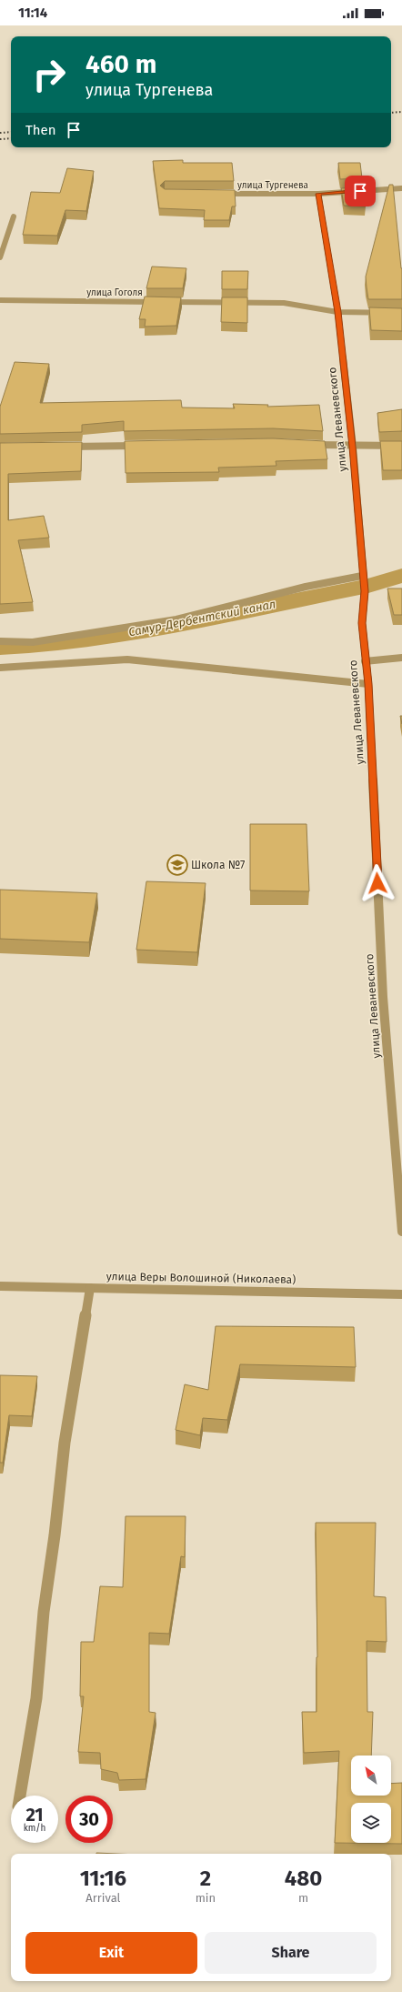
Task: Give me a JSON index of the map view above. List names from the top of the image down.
{
  "streets": {
    "street": [
      "улица Тургенева",
      "улица Гоголя",
      "улица Леваневского",
      "улица Веры Волошиной (Николаева)"
    ]
  },
  "crossings": [
    ["улица Тургенева", "улица Леваневского"],
    ["улица Гоголя", "улица Леваневского"]
  ],
  "water": ["Самур-Дербентский канал"],
  "places": {
    "school or university": ["Школа №7"]
  },
  "north": "top left",
  "page": {
    "status": "11:14",
    "turn": ["460 m", "улица Тургенева"],
    "then": "Then",
    "speed": "21 km/h",
    "limit": "30",
    "eta": [
      "11:16",
      "Arrival",
      "2",
      "min",
      "480",
      "m"
    ],
    "buttons": ["Exit", "Share"]
  }
}
